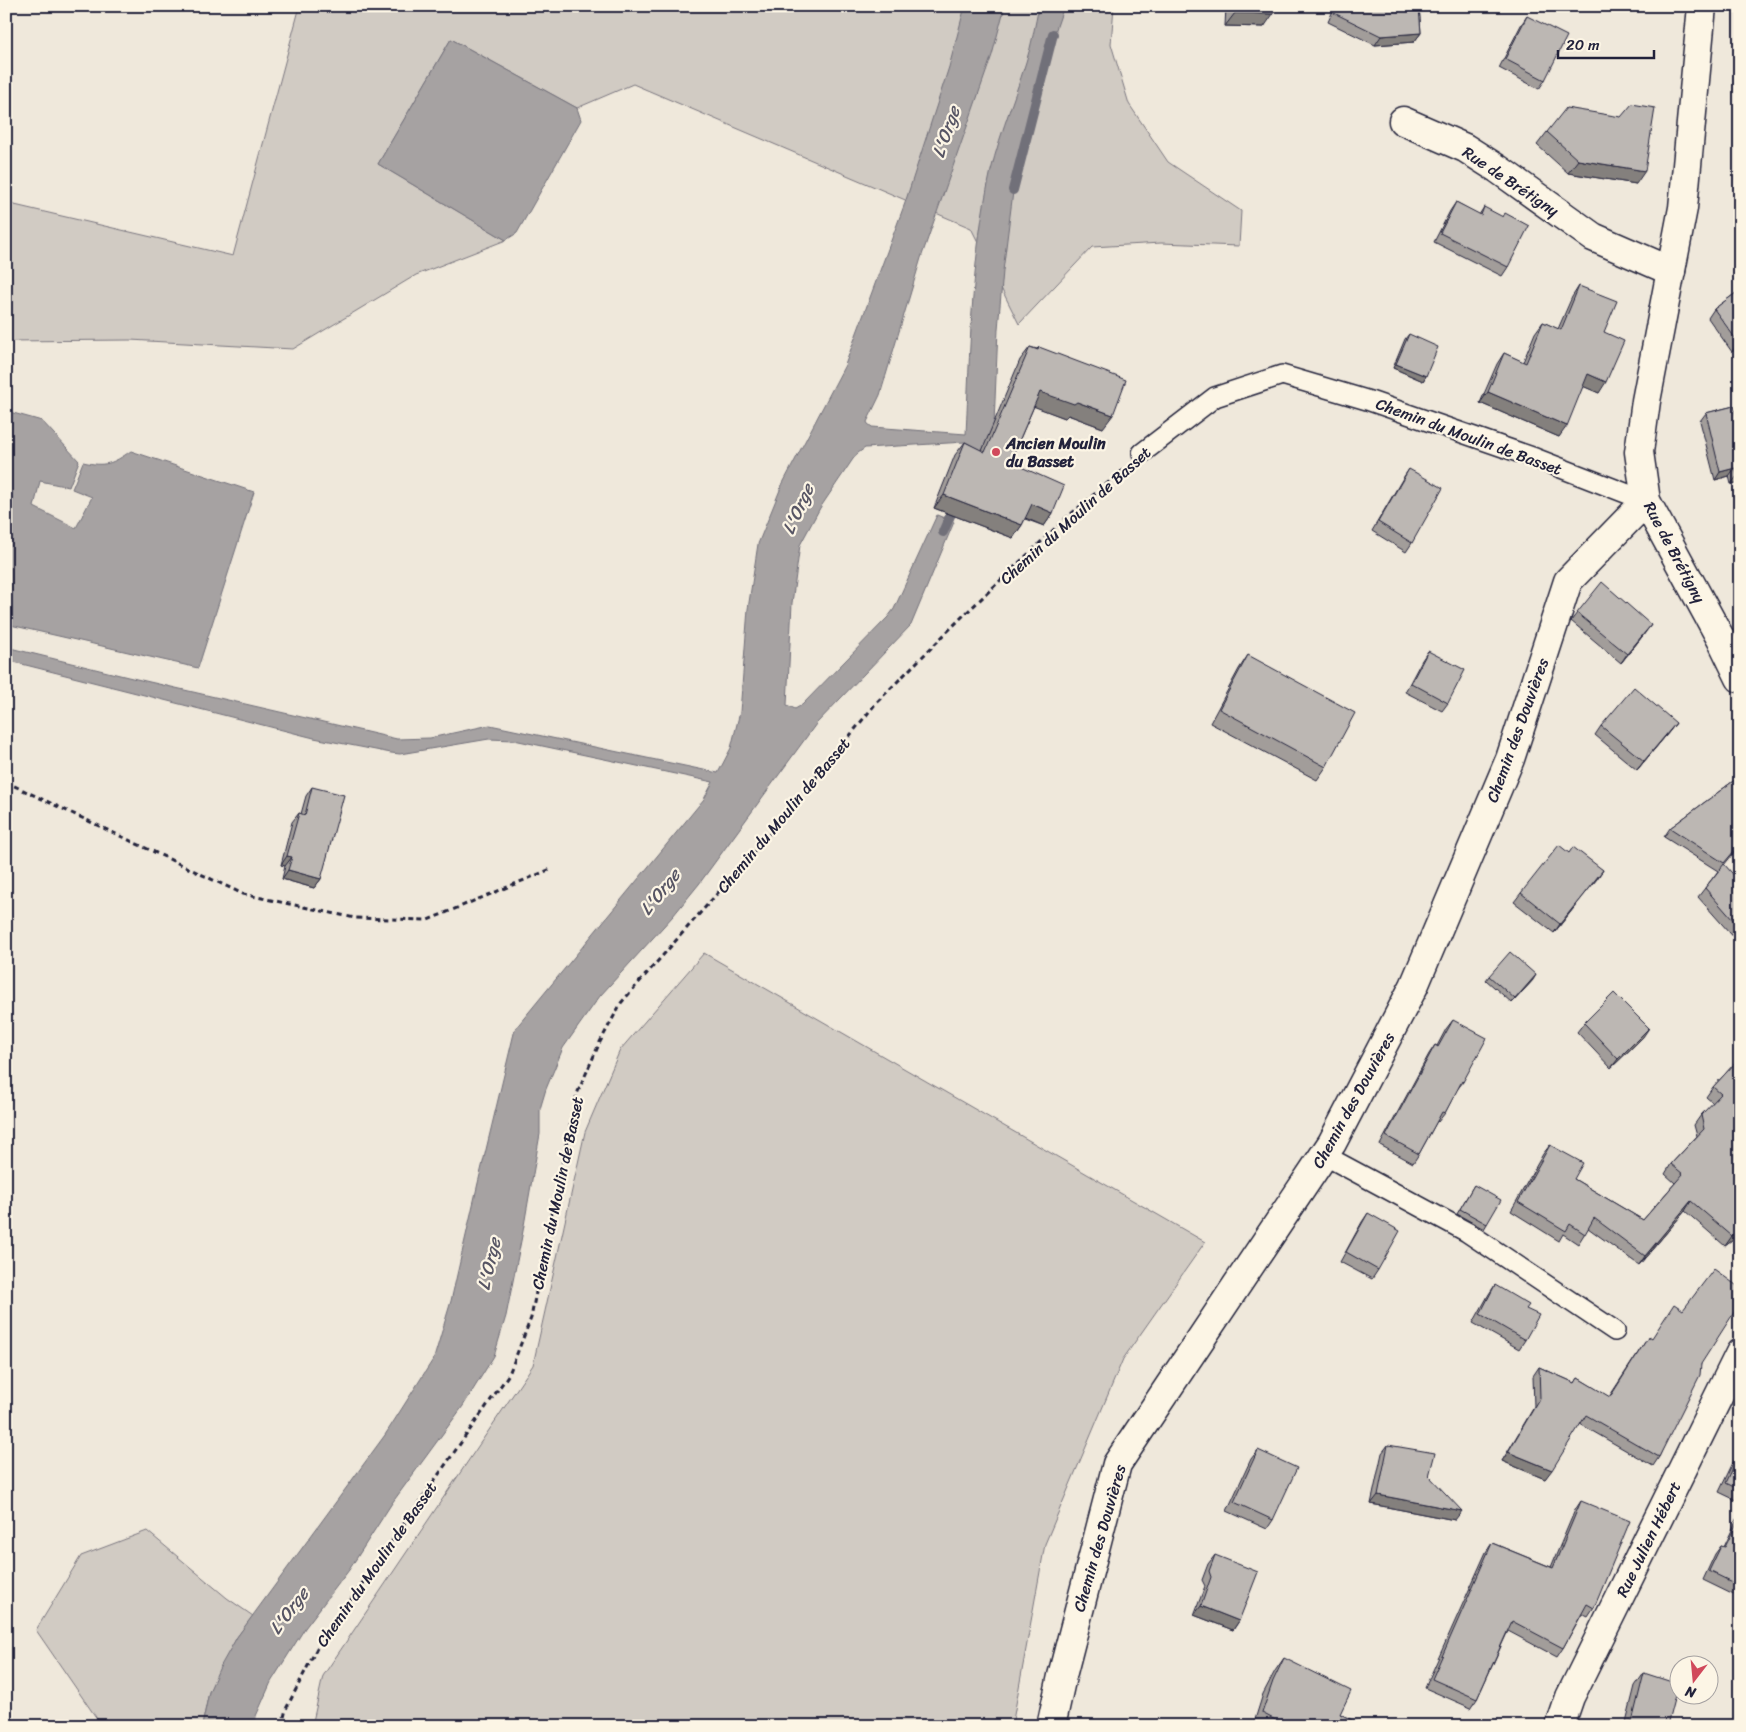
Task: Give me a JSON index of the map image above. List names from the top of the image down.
{
  "streets": {
    "street": ["Rue de Brétigny", "Chemin des Douvières", "Rue Julien Hébert"],
    "lane": ["Chemin du Moulin de Basset"]
  },
  "crossings": [
    ["Rue de Brétigny", "Chemin du Moulin de Basset"],
    ["Rue de Brétigny", "Chemin des Douvières"],
    ["Chemin du Moulin de Basset", "Chemin des Douvières"]
  ],
  "water": ["L'Orge"],
  "places": ["Ancien Moulin du Basset"],
  "scale_bar": "20 m",
  "north": "bottom"
}
